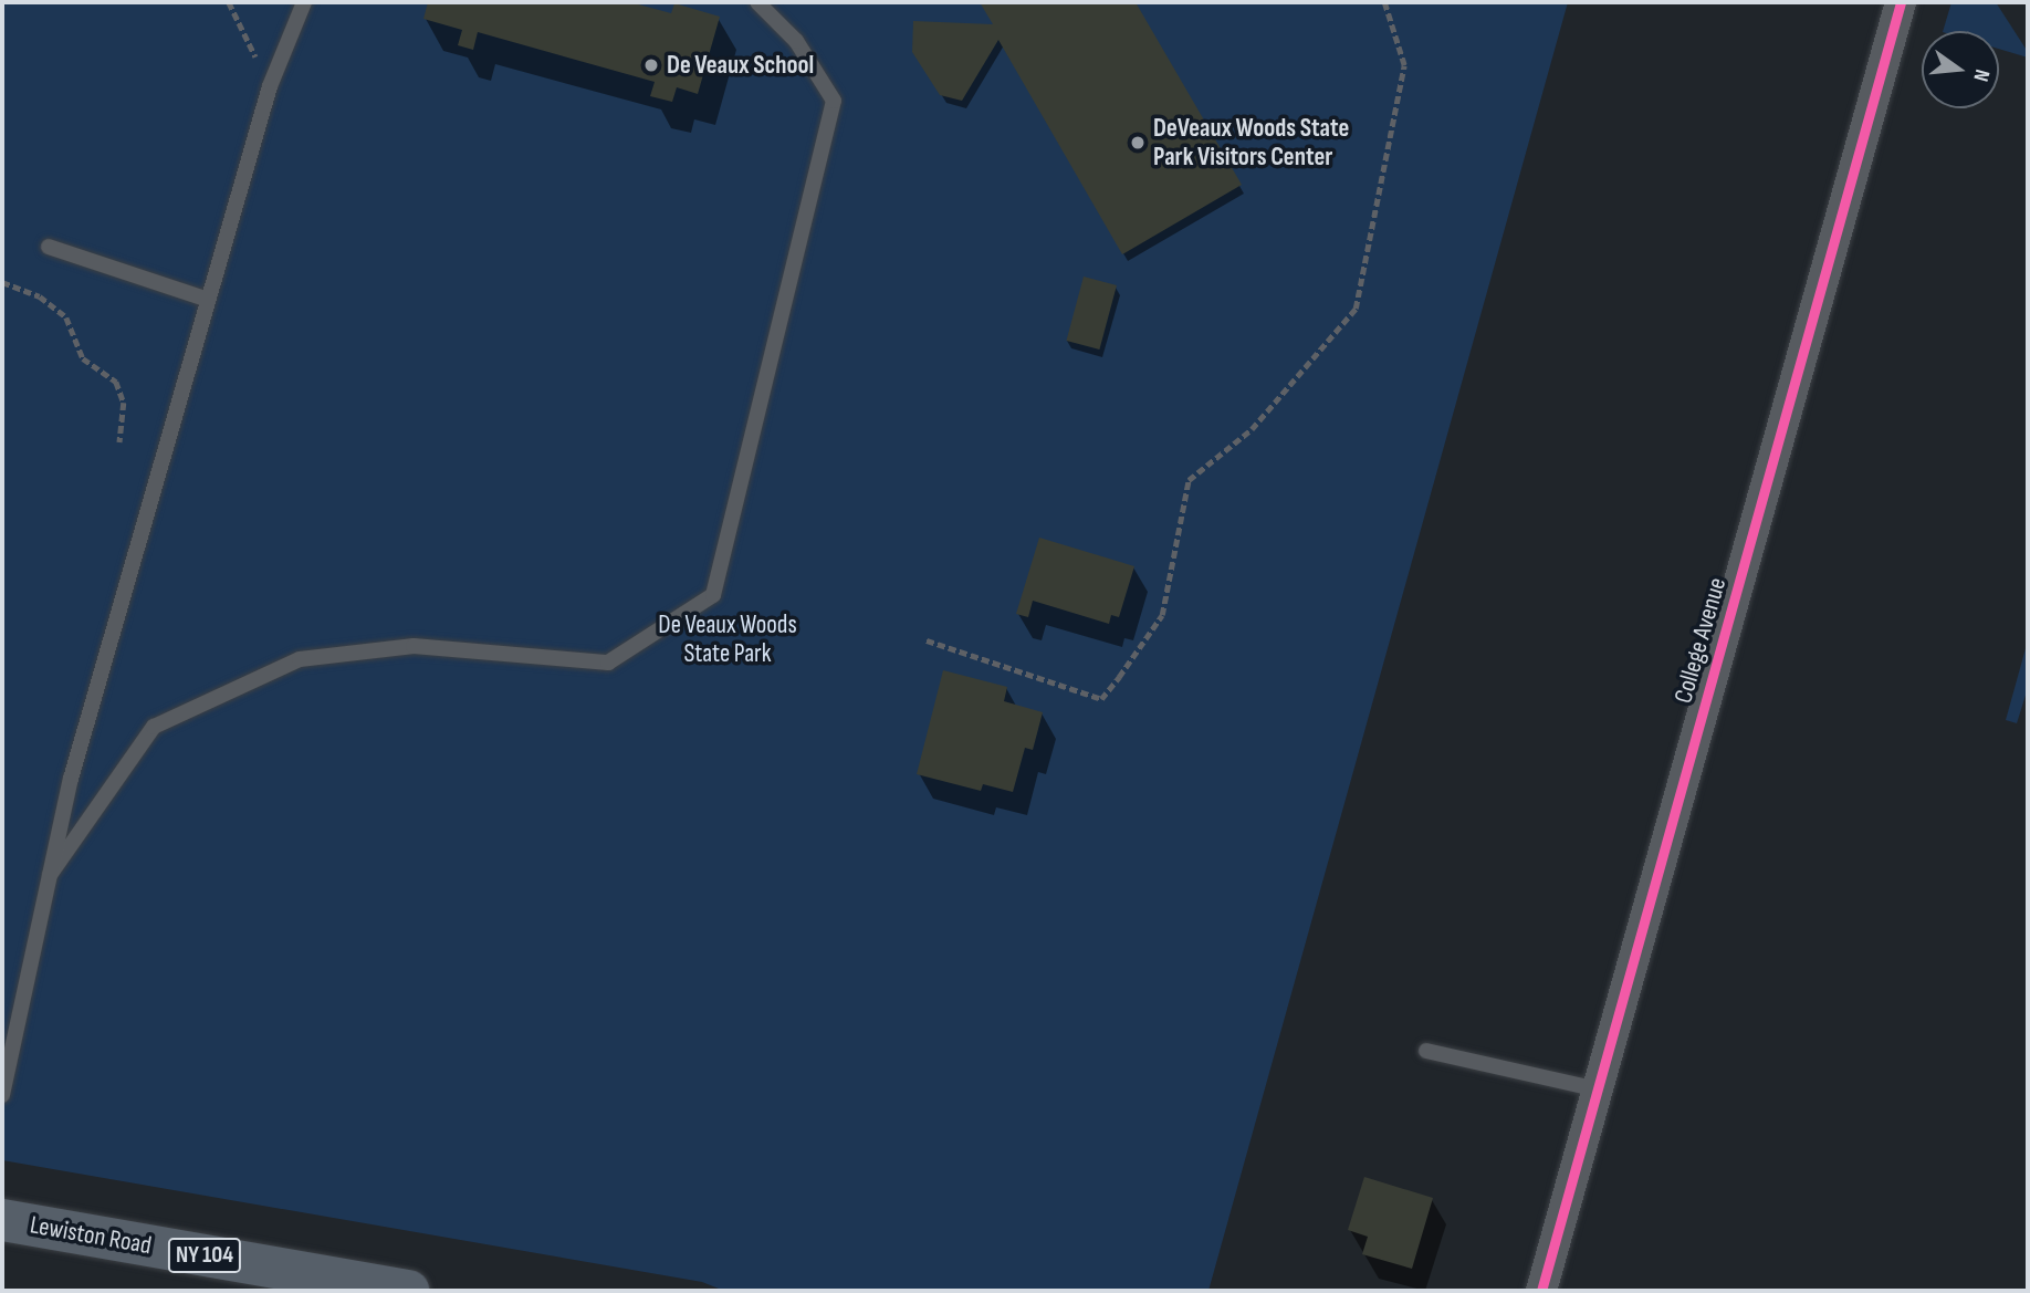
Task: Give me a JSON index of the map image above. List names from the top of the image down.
{
  "streets": {
    "main road": ["Lewiston Road", "NY 104"],
    "street": ["College Avenue"]
  },
  "parks": ["De Veaux Woods State Park"],
  "places": ["De Veaux School", "DeVeaux Woods State Park Visitors Center"],
  "north": "right"
}
